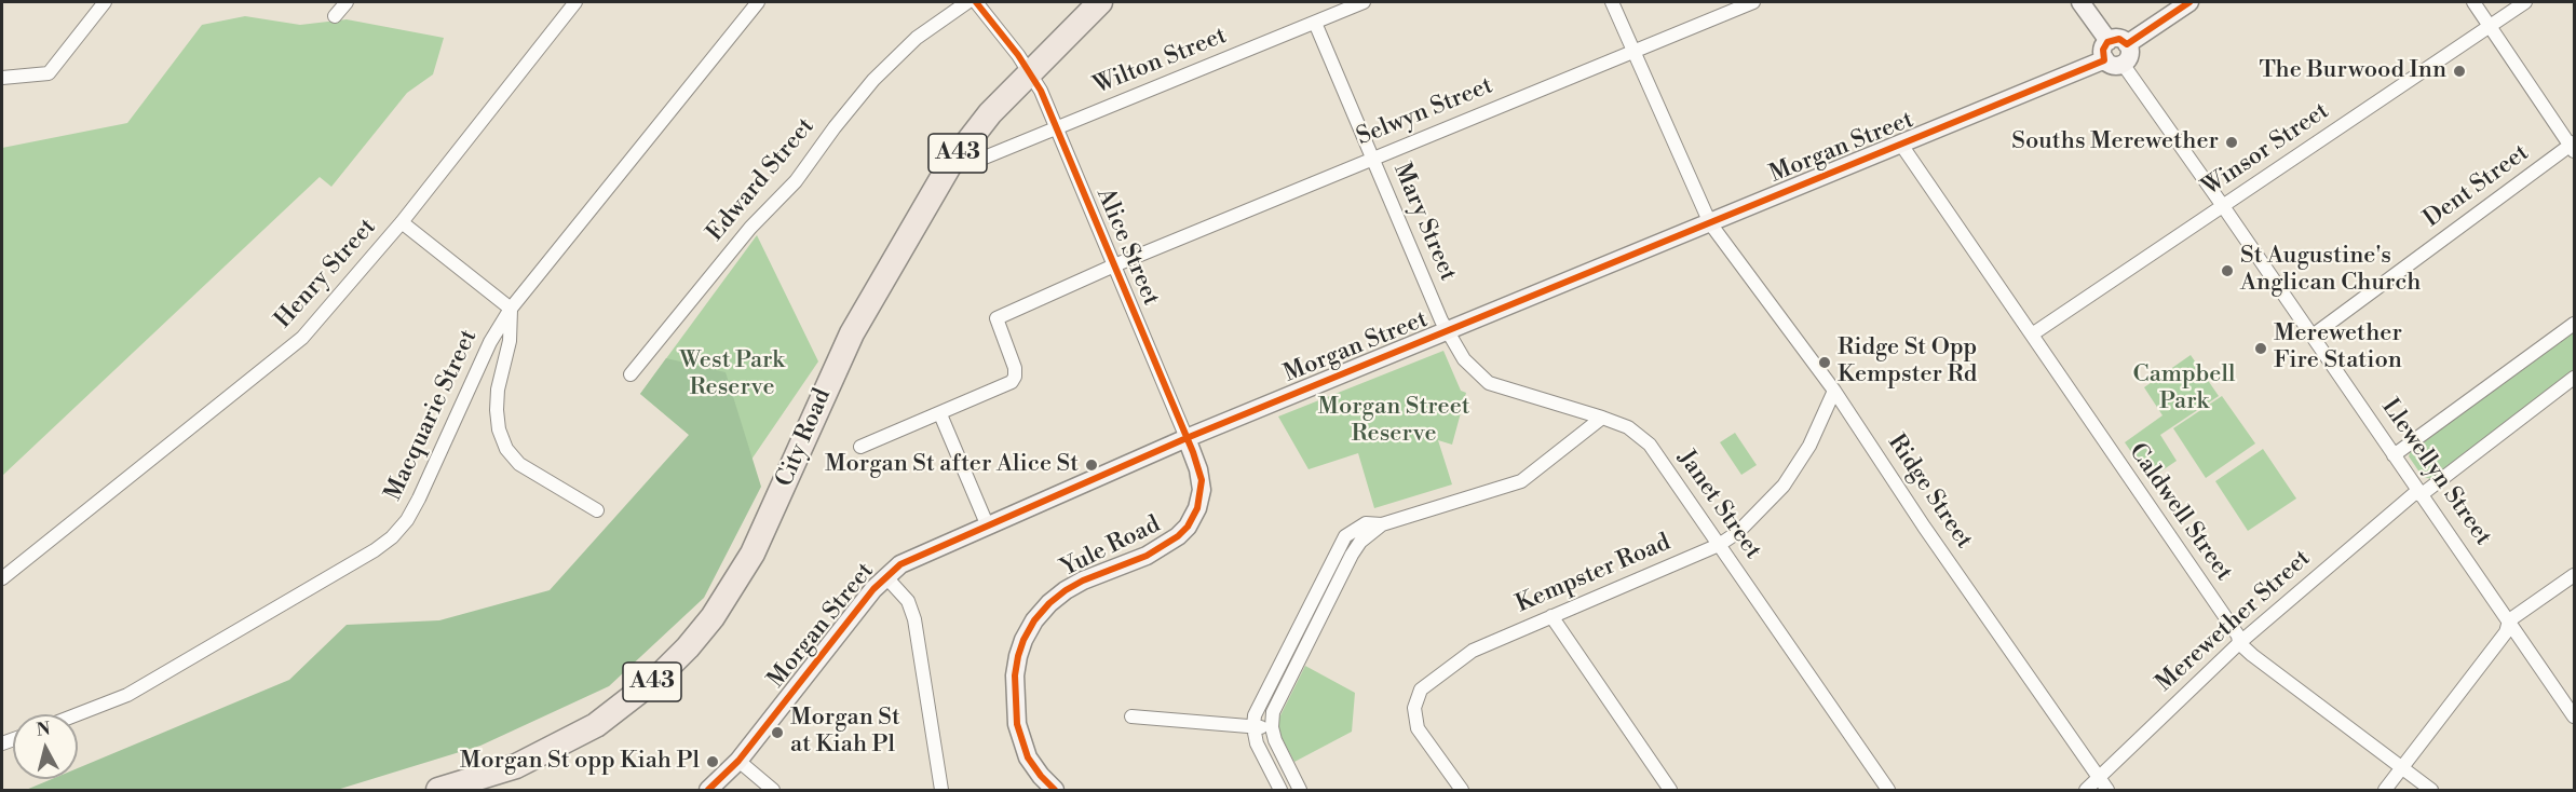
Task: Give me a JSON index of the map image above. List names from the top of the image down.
{
  "streets": {
    "highway": ["A43", "City Road"],
    "street": [
      "Wilton Street",
      "Selwyn Street",
      "Morgan Street",
      "Winsor Street",
      "Edward Street",
      "Dent Street",
      "Mary Street",
      "Alice Street",
      "Henry Street",
      "Macquarie Street",
      "Llewellyn Street",
      "Ridge Street",
      "Janet Street",
      "Caldwell Street",
      "Yule Road",
      "Kempster Road",
      "Merewether Street"
    ]
  },
  "crossings": [
    ["Wilton Street", "Mary Street"],
    ["Wilton Street", "Alice Street"],
    ["Selwyn Street", "Mary Street"],
    ["Selwyn Street", "Alice Street"],
    ["Selwyn Street", "Ridge Street"],
    ["Morgan Street", "Mary Street"],
    ["Morgan Street", "Alice Street"],
    ["Morgan Street", "Llewellyn Street"],
    ["Morgan Street", "Ridge Street"],
    ["Morgan Street", "Janet Street"],
    ["Morgan Street", "Caldwell Street"],
    ["Morgan Street", "Yule Road"],
    ["Winsor Street", "Llewellyn Street"],
    ["Winsor Street", "Caldwell Street"],
    ["Dent Street", "Llewellyn Street"],
    ["Mary Street", "Janet Street"],
    ["Alice Street", "City Road"],
    ["Alice Street", "Yule Road"],
    ["Llewellyn Street", "Merewether Street"],
    ["Ridge Street", "Kempster Road"],
    ["Ridge Street", "Merewether Street"],
    ["Janet Street", "Kempster Road"],
    ["Caldwell Street", "Merewether Street"]
  ],
  "parks": ["West Park Reserve", "Campbell Park", "Morgan Street Reserve"],
  "places": [
    "The Burwood Inn",
    "Souths Merewether",
    "St Augustine's Anglican Church",
    "Merewether Fire Station",
    "Ridge St Opp Kempster Rd",
    "Morgan St after Alice St",
    "Morgan St at Kiah Pl",
    "Morgan St opp Kiah Pl"
  ],
  "north": "top"
}
